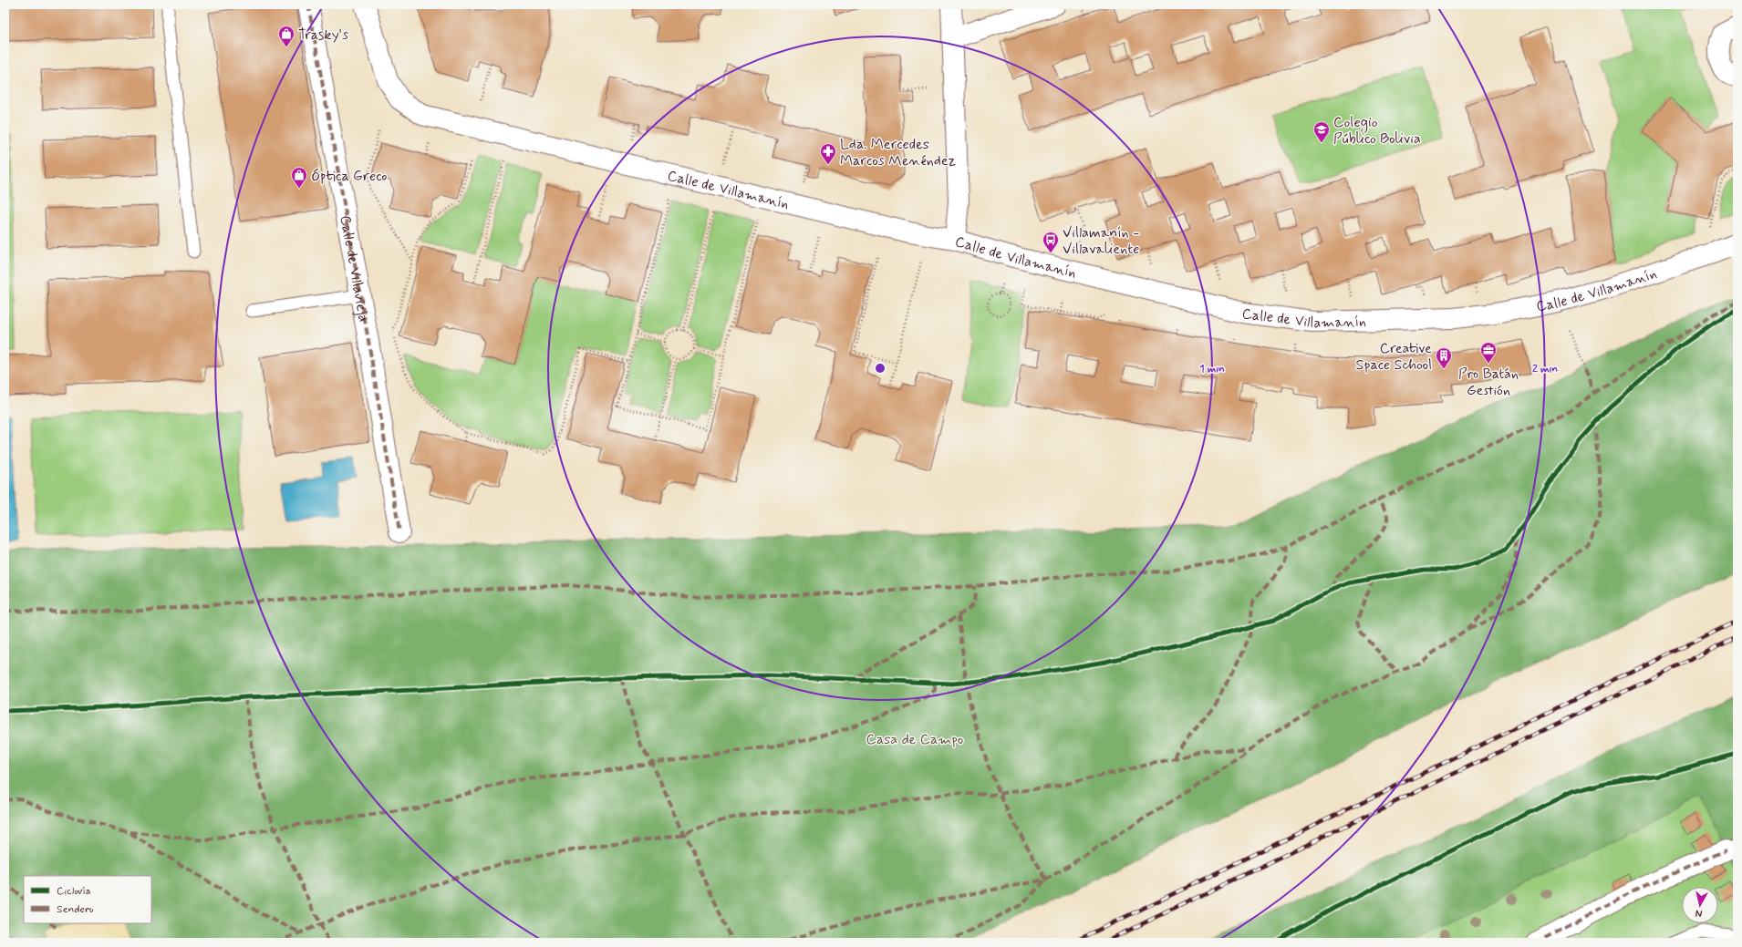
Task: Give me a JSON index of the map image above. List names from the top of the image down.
{
  "streets": {
    "street": ["Calle de Villamanín", "Calle de Villavieja"]
  },
  "parks": ["Casa de Campo"],
  "places": {
    "shop": ["Trasky's", "Óptica Greco"],
    "school or university": ["Colegio Público Bolivia"],
    "pharmacy": ["Lda. Mercedes Marcos Menéndez"],
    "bus stop": ["Villamanín - Villavaliente"],
    "office": ["Pro Batán Gestión"],
    "building": ["Creative Space School"]
  },
  "legend": ["Ciclovía", "Sendero"],
  "north": "bottom",
  "rings": ["1 min", "2 min"]
}
